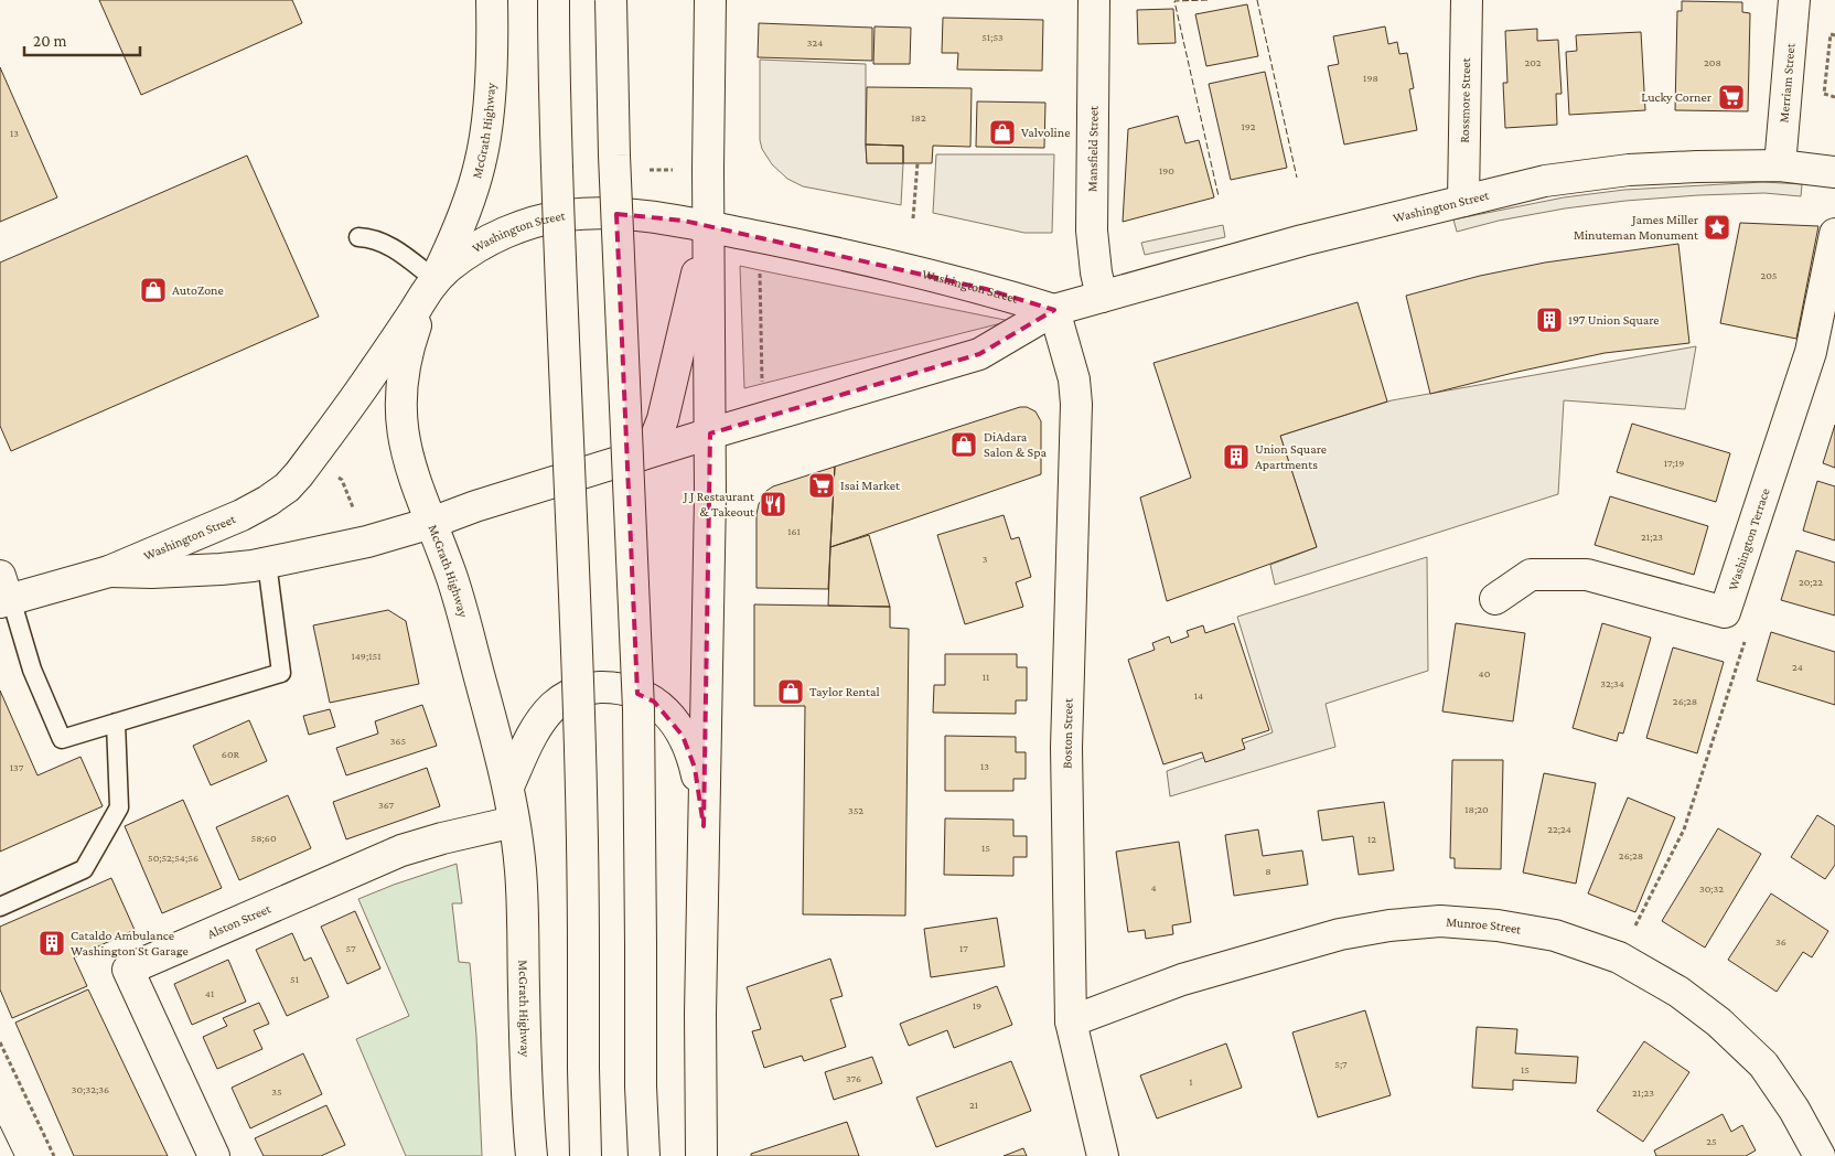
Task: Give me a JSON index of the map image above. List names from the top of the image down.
{
  "streets": {
    "main road": [
      "Merriam Street",
      "Rossmore Street",
      "McGrath Highway",
      "Mansfield Street",
      "Washington Street",
      "Washington Terrace",
      "Boston Street",
      "Alston Street",
      "Munroe Street"
    ]
  },
  "crossings": [
    ["Merriam Street", "Washington Street"],
    ["Rossmore Street", "Washington Street"],
    ["McGrath Highway", "Washington Street"],
    ["McGrath Highway", "Alston Street"],
    ["Mansfield Street", "Washington Street"],
    ["Washington Street", "Boston Street"],
    ["Boston Street", "Munroe Street"]
  ],
  "places": {
    "supermarket": ["Lucky Corner", "Isai Market"],
    "shop": [
      "Valvoline",
      "AutoZone",
      "DiAdara Salon & Spa",
      "Taylor Rental"
    ],
    "place": ["James Miller Minuteman Monument"],
    "building": ["197 Union Square", "Union Square Apartments", "Cataldo Ambulance Washington St Garage"],
    "restaurant": ["J J Restaurant & Takeout"]
  },
  "house_numbers": [
    "51;53",
    "324",
    "202",
    "208",
    "198",
    "182",
    "192",
    "13",
    "190",
    "205",
    "17;19",
    "161",
    "21;23",
    "3",
    "20;22",
    "149;151",
    "24",
    "40",
    "11",
    "32;34",
    "14",
    "26;28",
    "365",
    "60R",
    "13",
    "137",
    "367",
    "18;20",
    "352",
    "22;24",
    "58;60",
    "12",
    "15",
    "26;28",
    "50;52;54;56",
    "8",
    "4",
    "30;32",
    "36",
    "57",
    "17",
    "51",
    "41",
    "19",
    "5;7",
    "15",
    "376",
    "1",
    "30;32;36",
    "35",
    "21;23",
    "21",
    "25"
  ],
  "scale_bar": "20 m"
}
